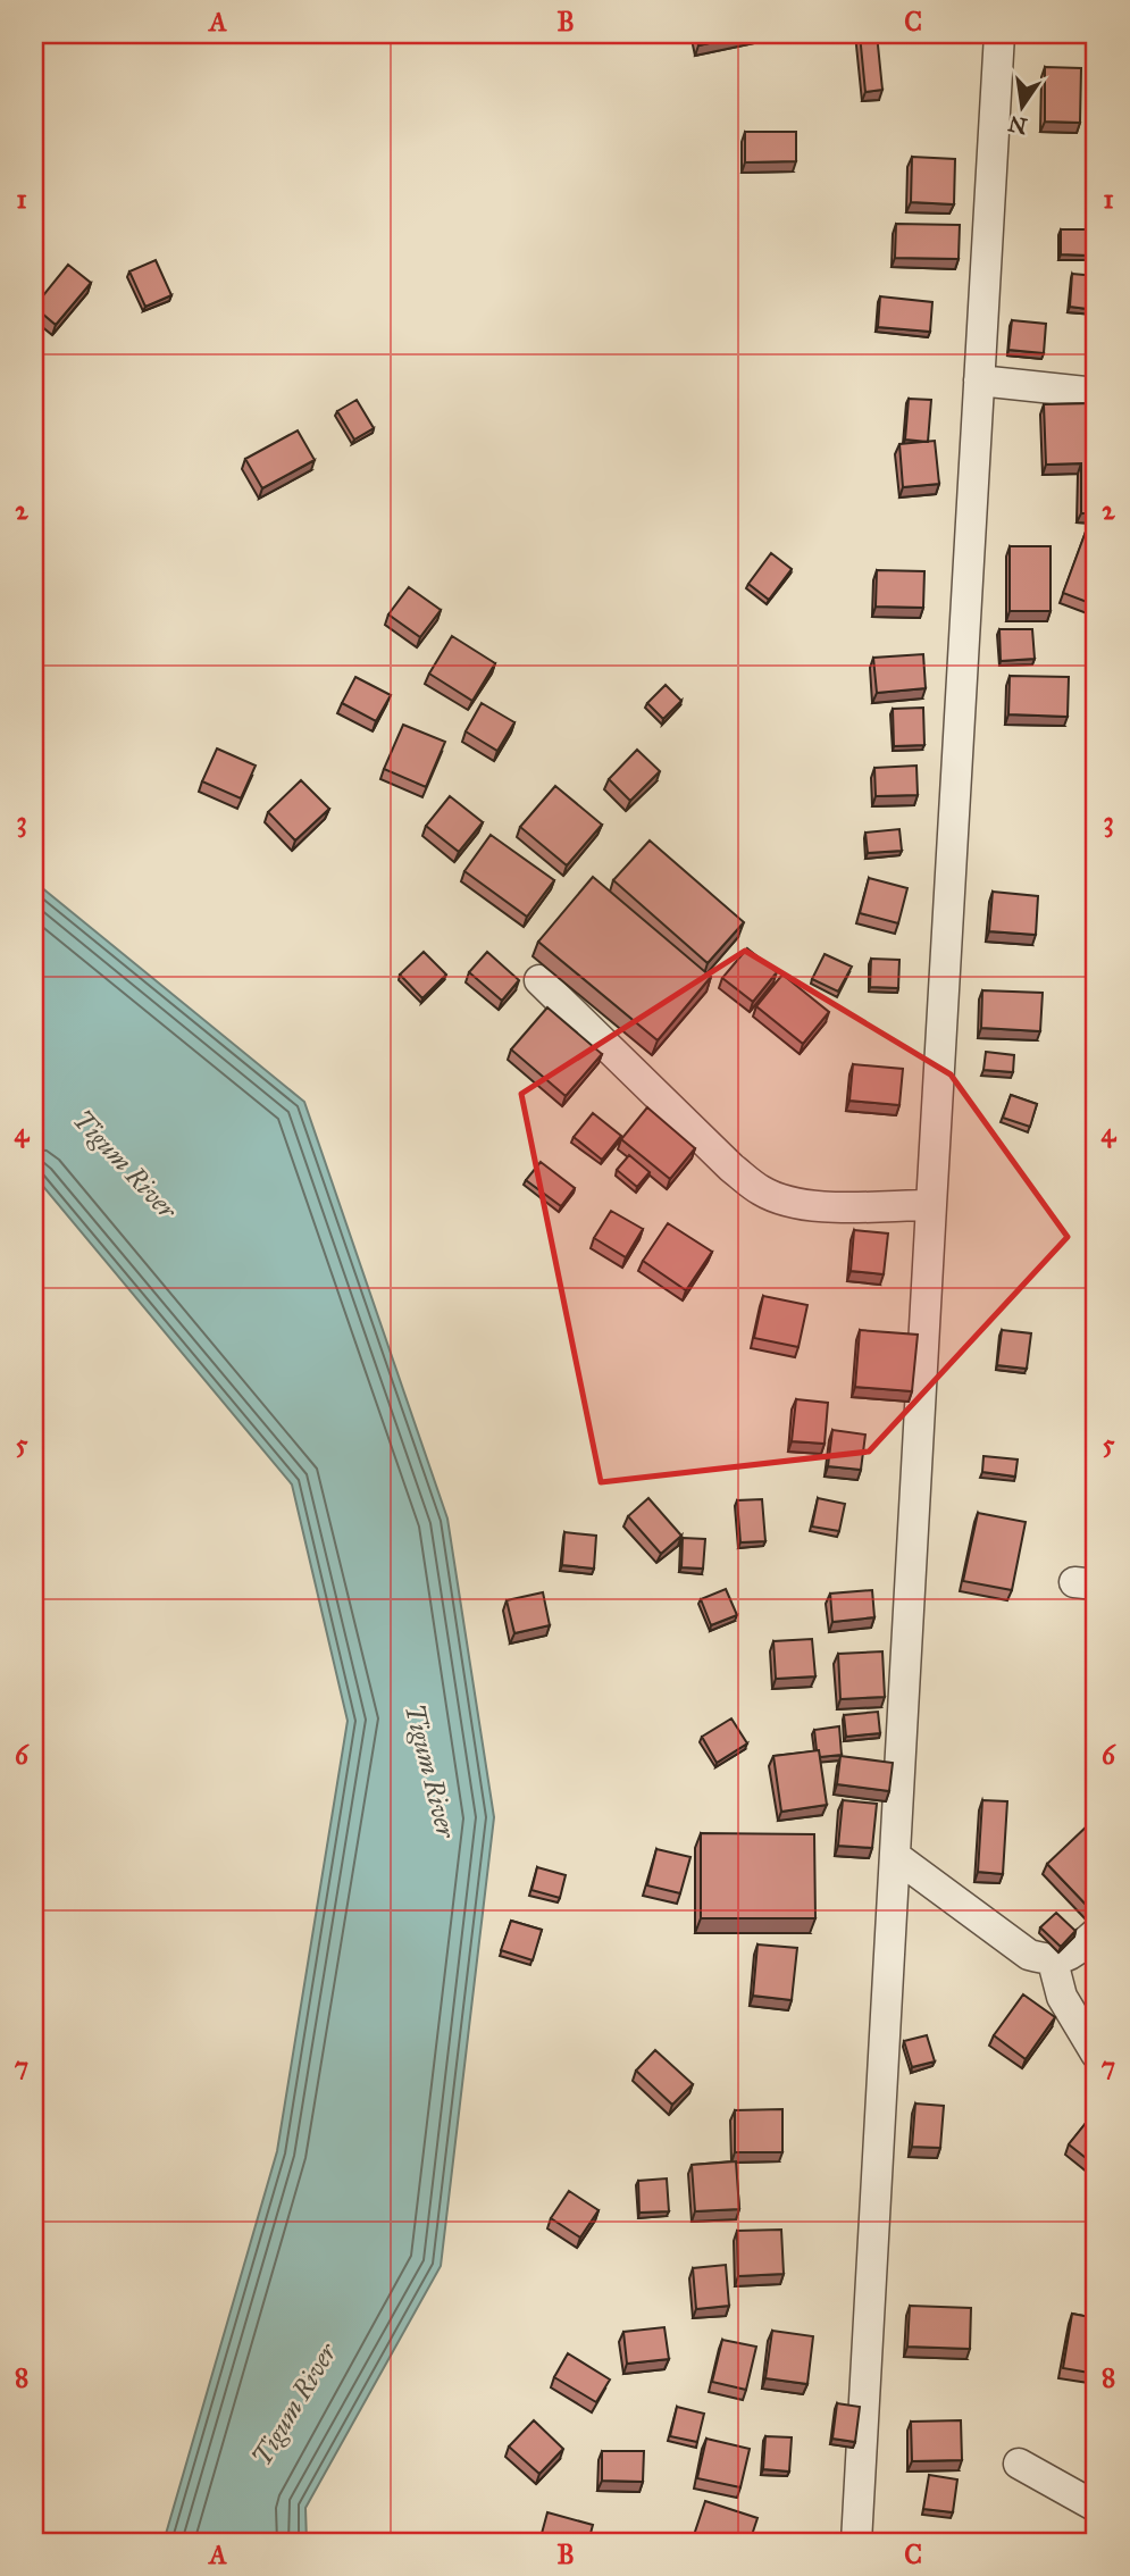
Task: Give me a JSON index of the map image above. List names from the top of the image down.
{
  "water": ["Tigum River"],
  "north": "bottom",
  "grid": {
    "columns": ["A", "B", "C"],
    "rows": [
      "1",
      "2",
      "3",
      "4",
      "5",
      "6",
      "7",
      "8"
    ]
  }
}
